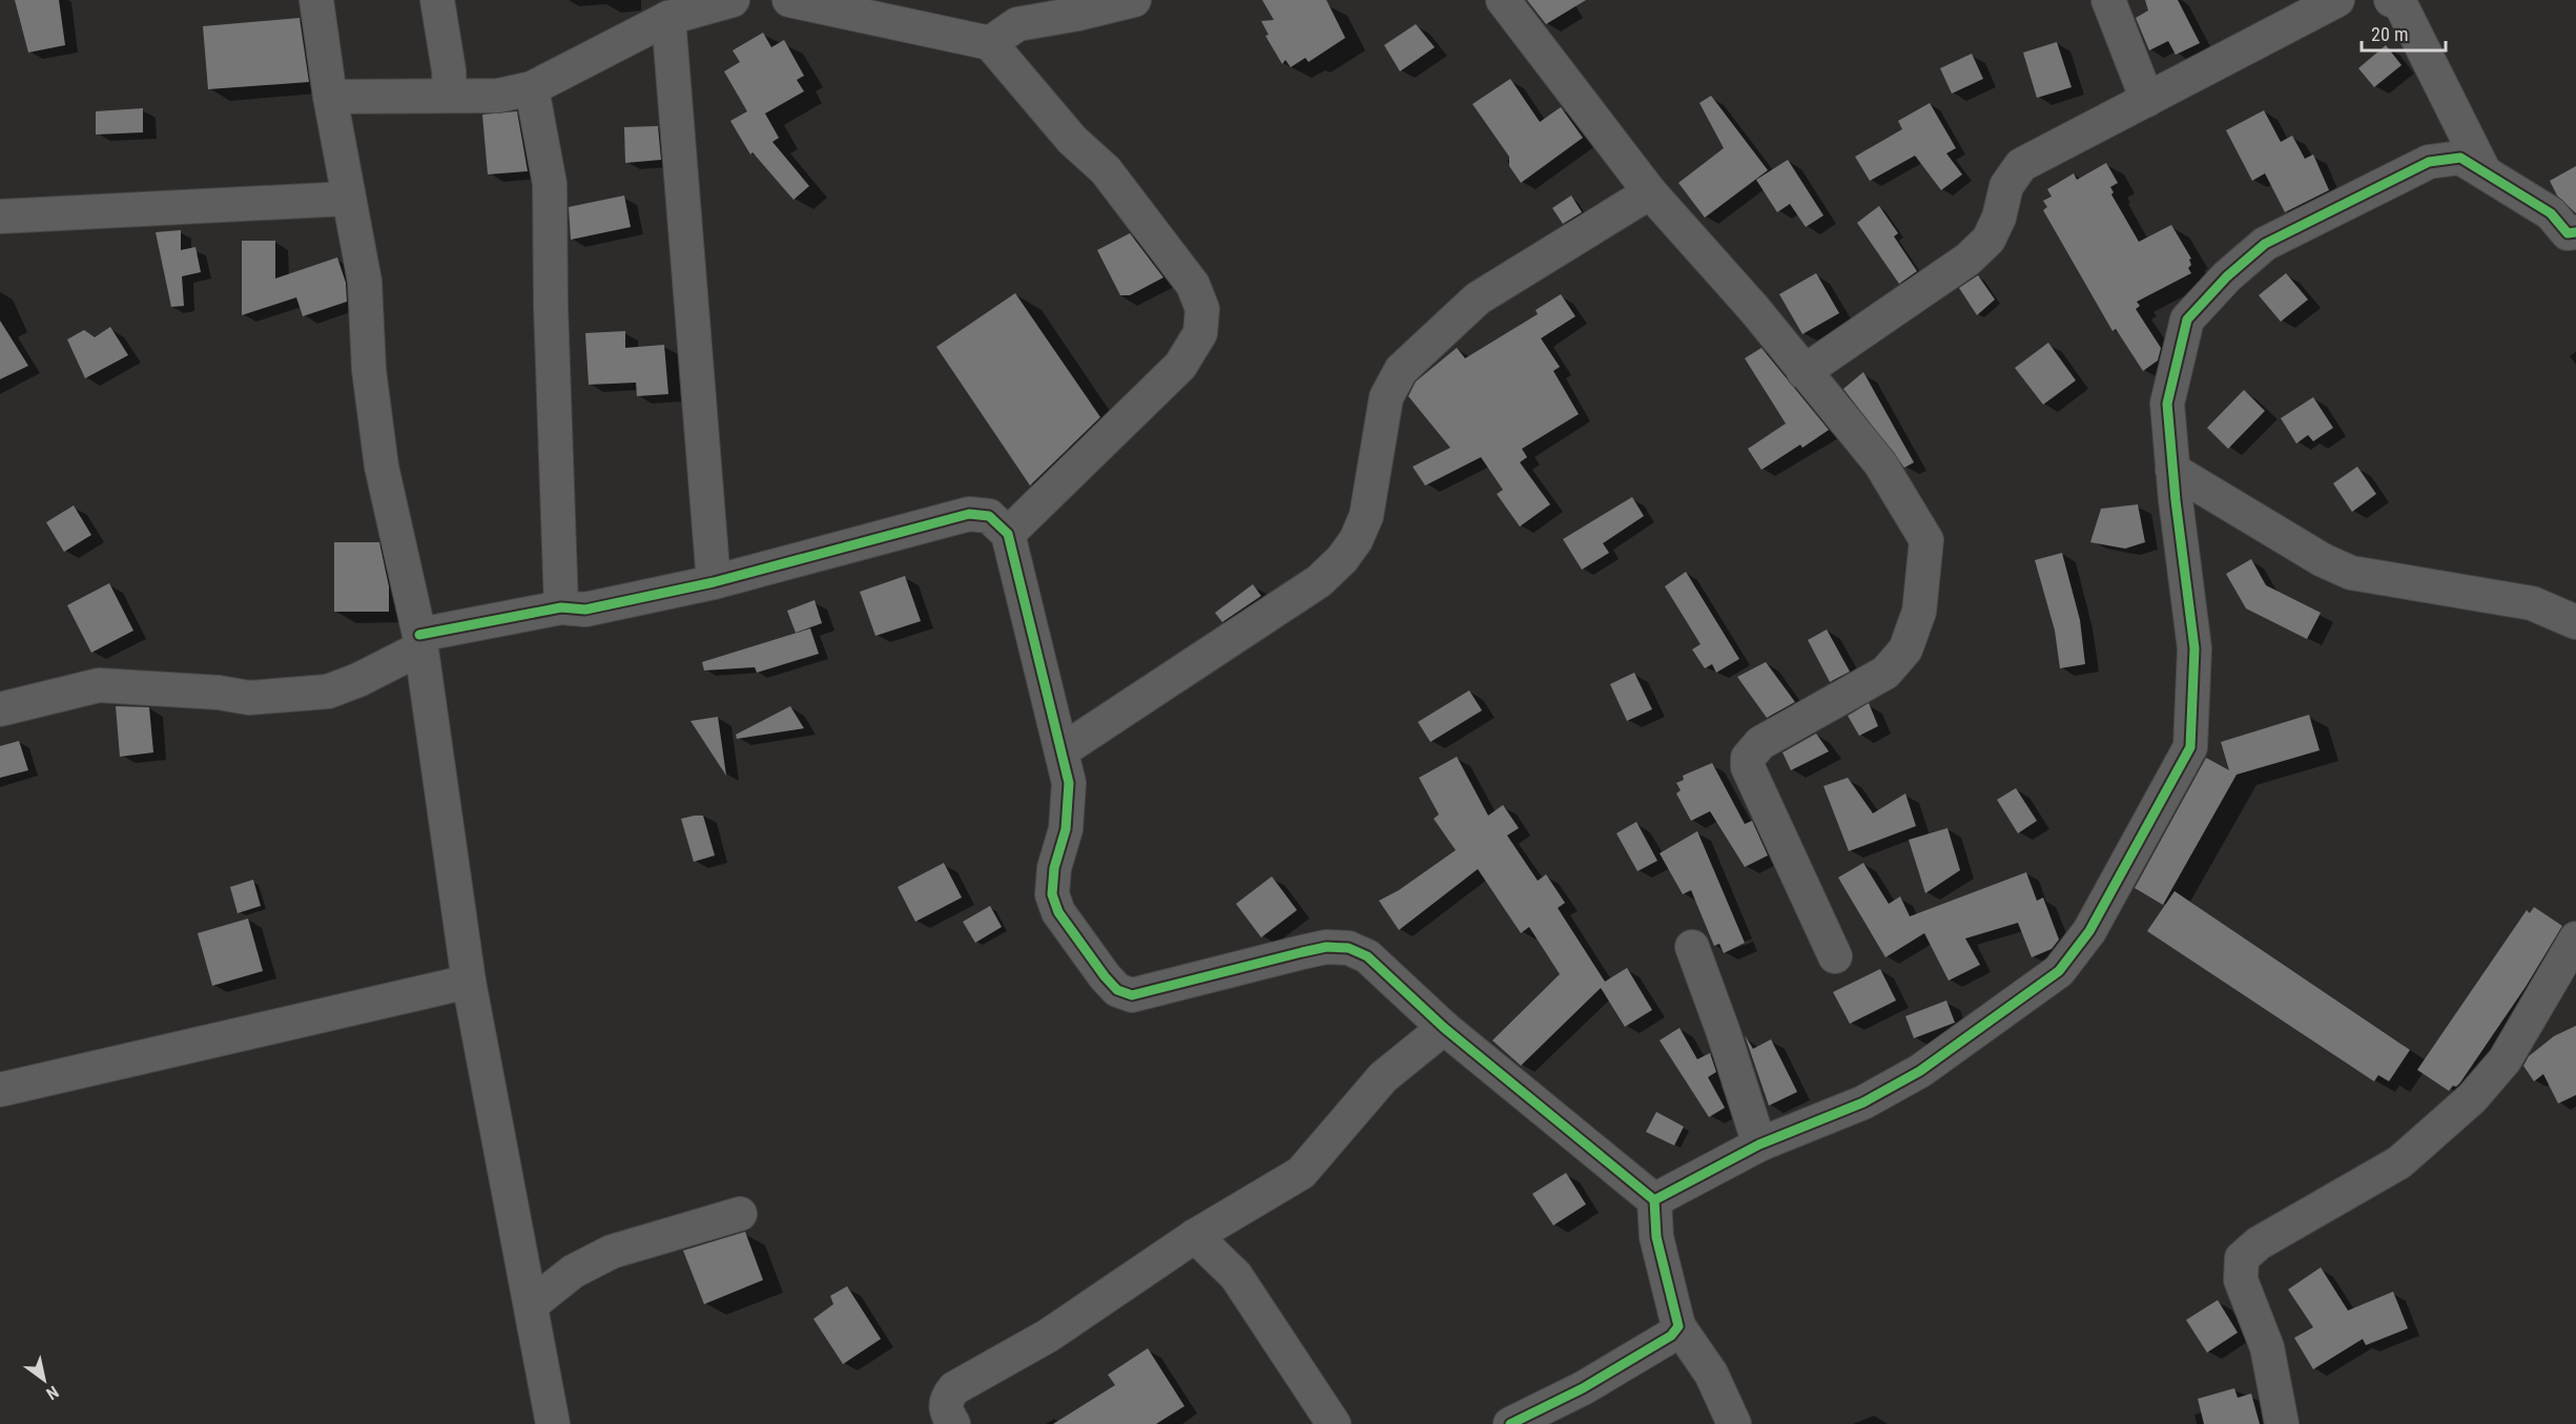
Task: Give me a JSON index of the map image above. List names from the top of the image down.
{
  "scale_bar": "20 m",
  "north": "bottom right"
}
